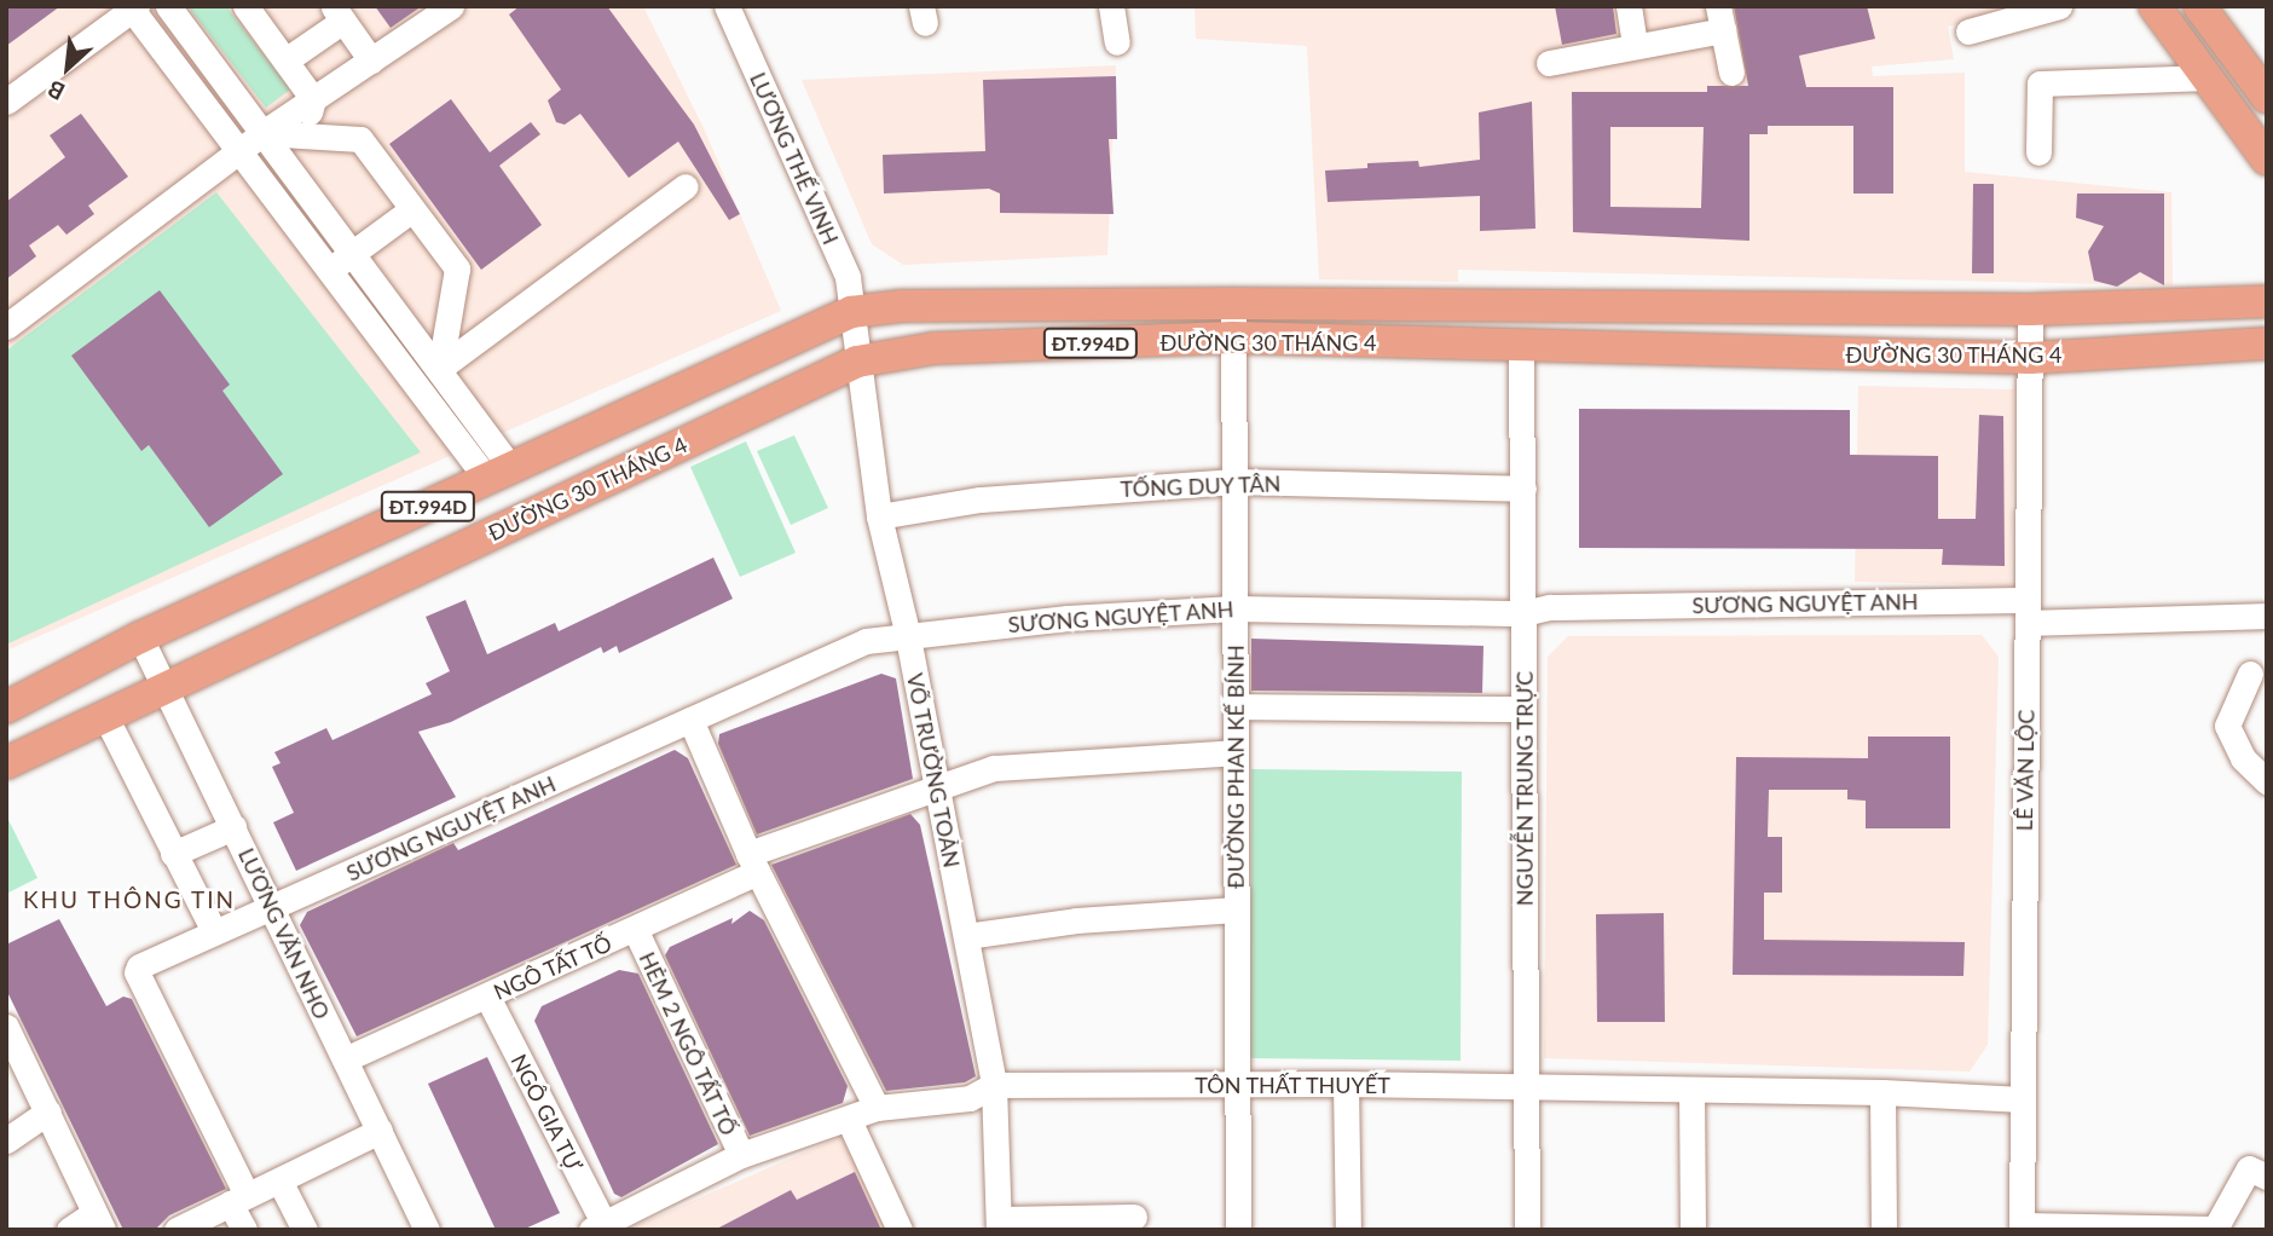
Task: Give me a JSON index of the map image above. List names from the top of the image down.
{
  "streets": {
    "main road": ["ĐƯỜNG 30 THÁNG 4", "ĐT.994D"],
    "street": [
      "LƯƠNG THẾ VINH",
      "TỐNG DUY TÂN",
      "SƯƠNG NGUYỆT ANH",
      "ĐƯỜNG PHAN KẾ BÍNH",
      "VÕ TRƯỜNG TOẢN",
      "LÊ VĂN LỘC",
      "NGUYỄN TRUNG TRỰC",
      "LƯƠNG VĂN NHO",
      "NGÔ TẤT TỐ",
      "HẺM 2 NGÔ TẤT TỐ",
      "TÔN THẤT THUYẾT",
      "NGÔ GIA TỰ"
    ]
  },
  "crossings": [
    ["LƯƠNG THẾ VINH", "ĐƯỜNG 30 THÁNG 4"],
    ["LƯƠNG THẾ VINH", "VÕ TRƯỜNG TOẢN"],
    ["ĐƯỜNG 30 THÁNG 4", "ĐƯỜNG PHAN KẾ BÍNH"],
    ["ĐƯỜNG 30 THÁNG 4", "VÕ TRƯỜNG TOẢN"],
    ["ĐƯỜNG 30 THÁNG 4", "LÊ VĂN LỘC"],
    ["ĐƯỜNG 30 THÁNG 4", "NGUYỄN TRUNG TRỰC"],
    ["ĐƯỜNG 30 THÁNG 4", "LƯƠNG VĂN NHO"],
    ["TỐNG DUY TÂN", "ĐƯỜNG PHAN KẾ BÍNH"],
    ["TỐNG DUY TÂN", "VÕ TRƯỜNG TOẢN"],
    ["TỐNG DUY TÂN", "NGUYỄN TRUNG TRỰC"],
    ["SƯƠNG NGUYỆT ANH", "ĐƯỜNG PHAN KẾ BÍNH"],
    ["SƯƠNG NGUYỆT ANH", "VÕ TRƯỜNG TOẢN"],
    ["SƯƠNG NGUYỆT ANH", "LÊ VĂN LỘC"],
    ["SƯƠNG NGUYỆT ANH", "NGUYỄN TRUNG TRỰC"],
    ["SƯƠNG NGUYỆT ANH", "LƯƠNG VĂN NHO"],
    ["ĐƯỜNG PHAN KẾ BÍNH", "NGÔ TẤT TỐ"],
    ["ĐƯỜNG PHAN KẾ BÍNH", "TÔN THẤT THUYẾT"],
    ["VÕ TRƯỜNG TOẢN", "NGÔ TẤT TỐ"],
    ["VÕ TRƯỜNG TOẢN", "TÔN THẤT THUYẾT"],
    ["LÊ VĂN LỘC", "TÔN THẤT THUYẾT"],
    ["NGUYỄN TRUNG TRỰC", "TÔN THẤT THUYẾT"],
    ["LƯƠNG VĂN NHO", "NGÔ TẤT TỐ"],
    ["NGÔ TẤT TỐ", "HẺM 2 NGÔ TẤT TỐ"],
    ["NGÔ TẤT TỐ", "NGÔ GIA TỰ"],
    ["HẺM 2 NGÔ TẤT TỐ", "TÔN THẤT THUYẾT"],
    ["TÔN THẤT THUYẾT", "NGÔ GIA TỰ"]
  ],
  "districts": ["KHU THÔNG TIN"],
  "north": "bottom left"
}
